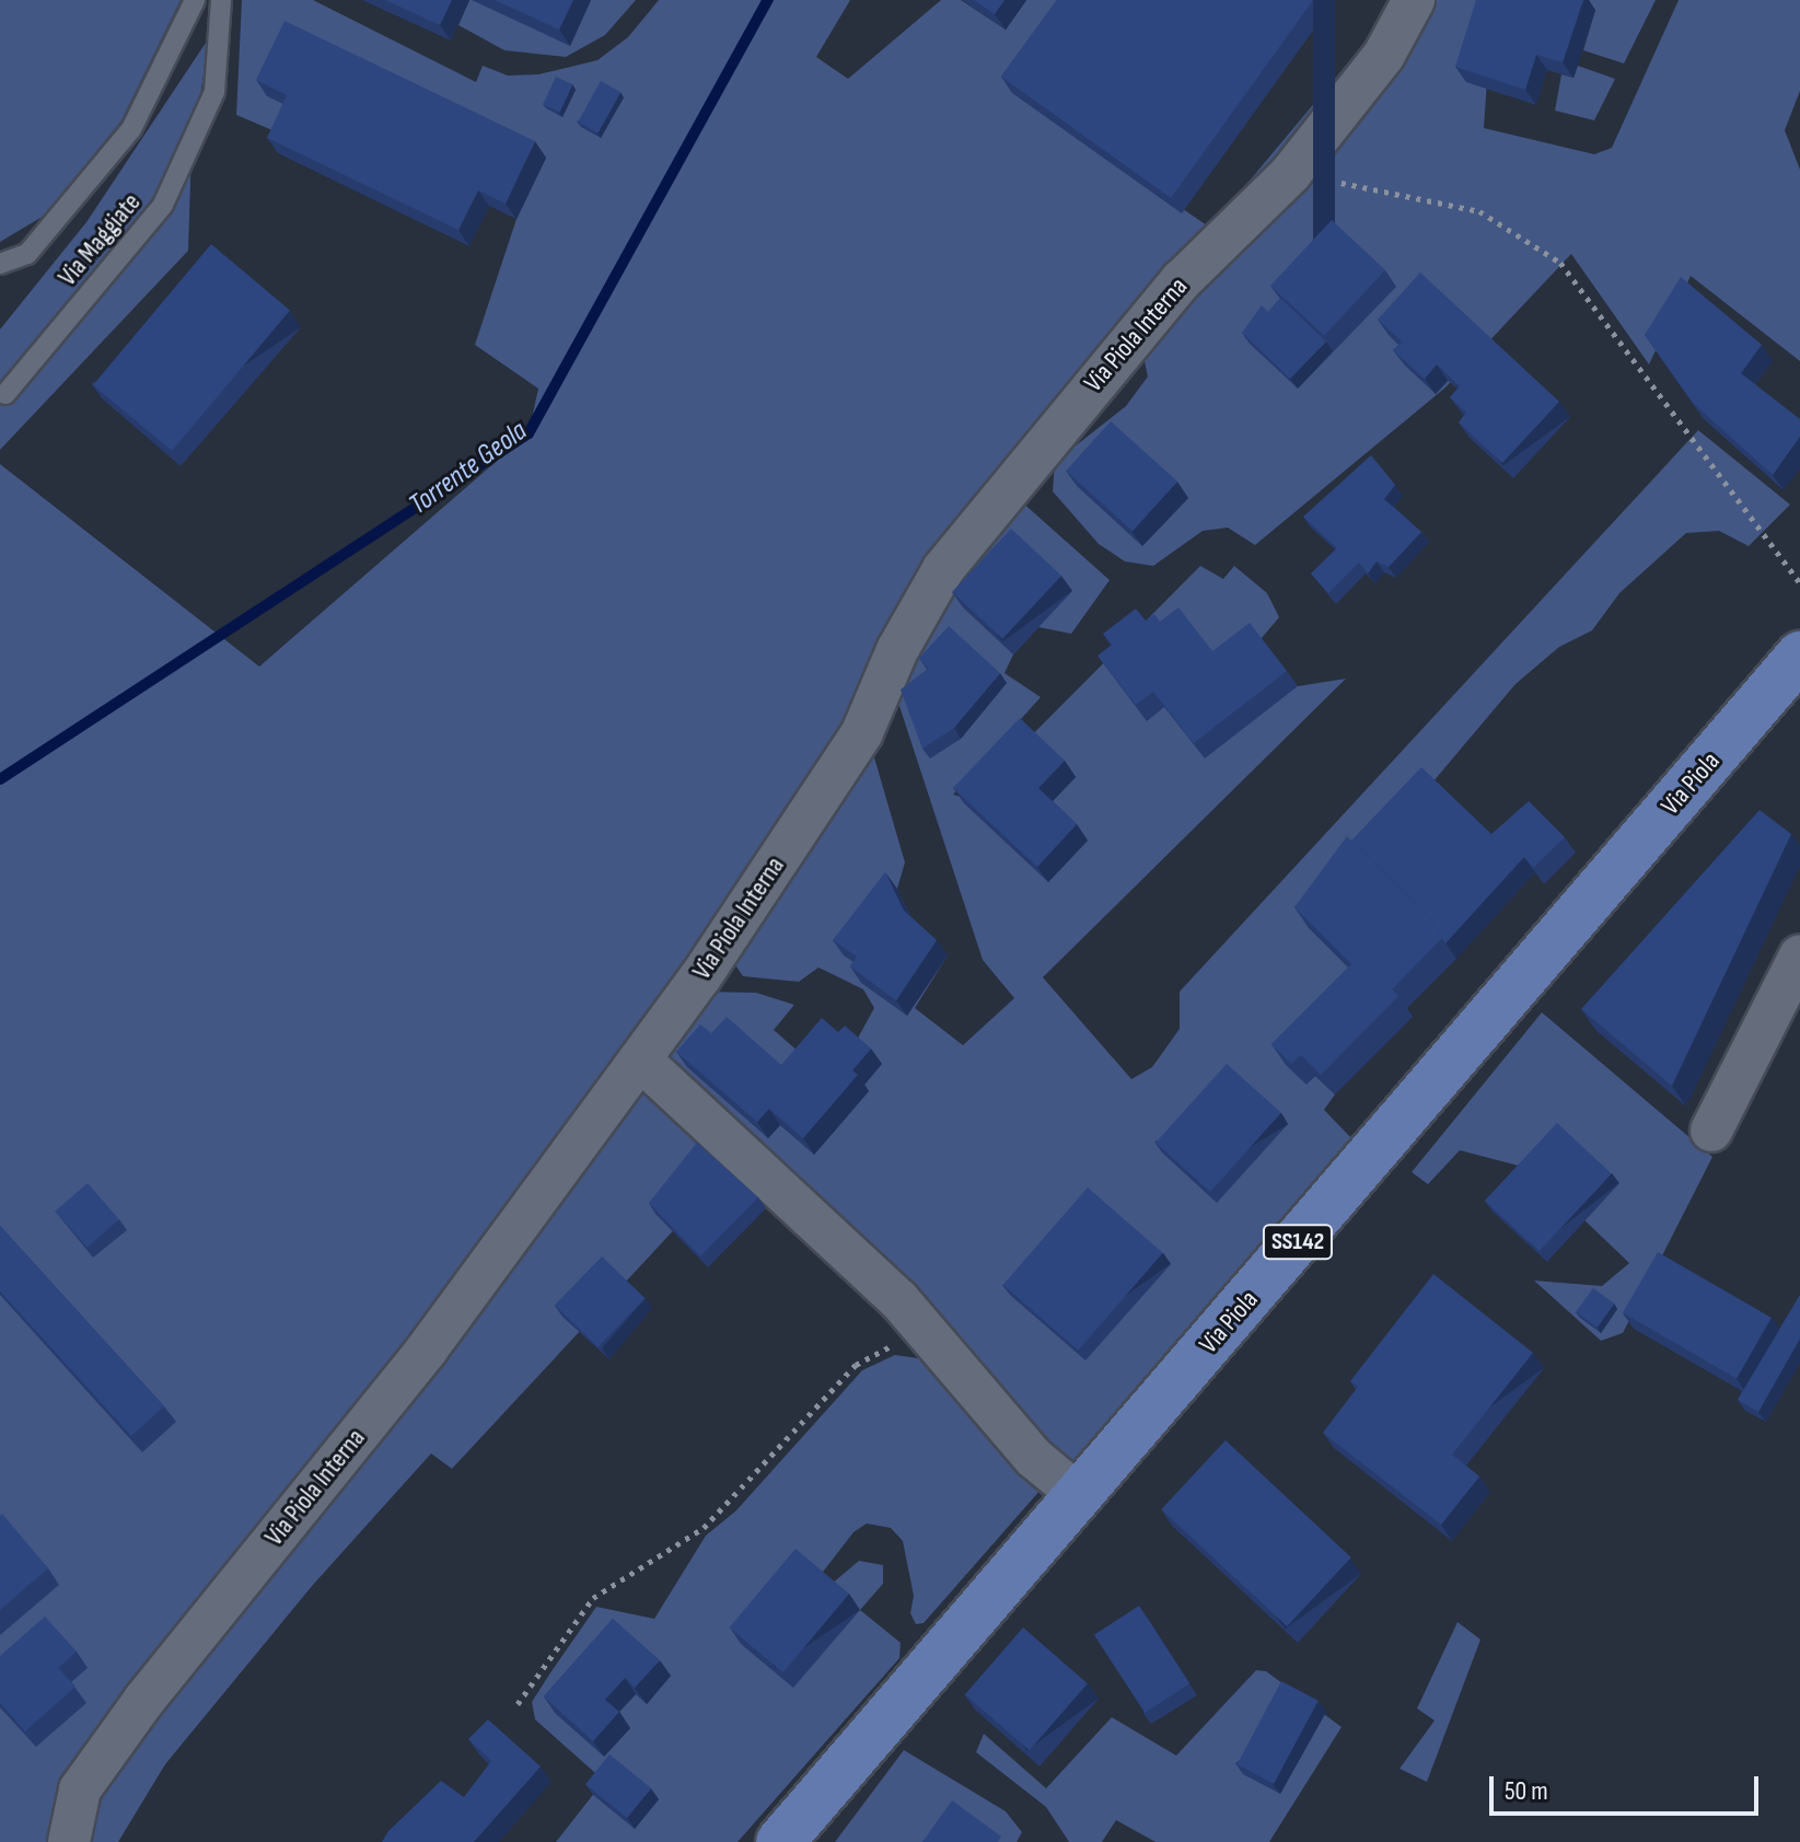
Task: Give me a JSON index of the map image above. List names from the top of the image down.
{
  "streets": {
    "main road": ["Via Piola", "SS142"],
    "street": ["Via Piola Interna"],
    "lane": ["Via Maggiate"]
  },
  "water": ["Torrente Geola"],
  "scale_bar": "50 m"
}
